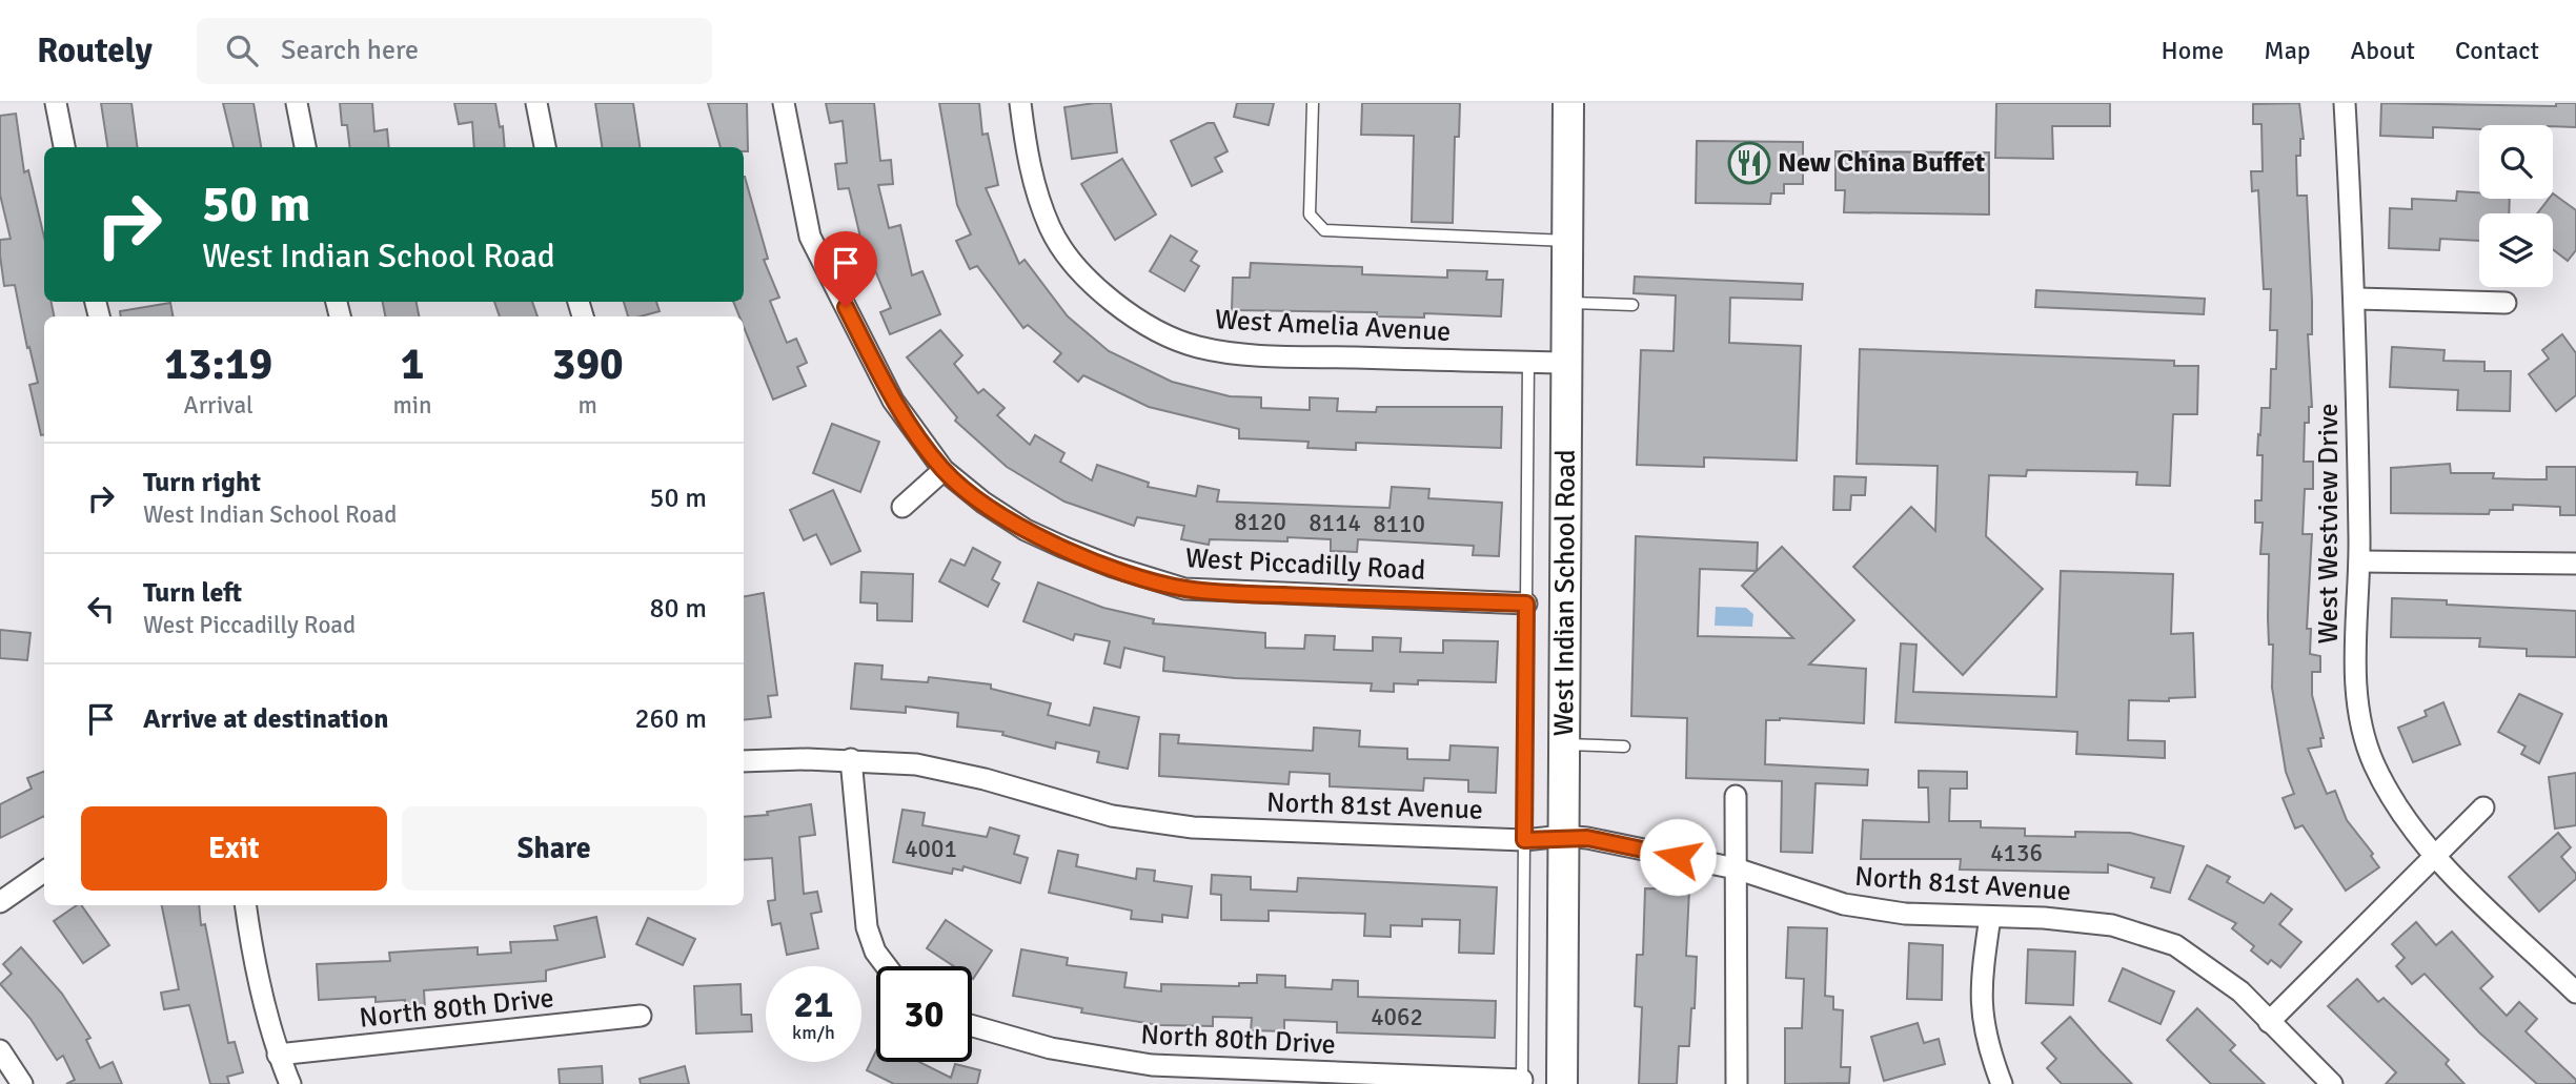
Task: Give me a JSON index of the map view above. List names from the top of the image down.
{
  "streets": {
    "main road": ["West Indian School Road"],
    "street": [
      "West Amelia Avenue",
      "West Westview Drive",
      "West Piccadilly Road",
      "North 81st Avenue",
      "North 80th Drive"
    ]
  },
  "crossings": [
    ["West Amelia Avenue", "West Indian School Road"],
    ["West Piccadilly Road", "West Indian School Road"],
    ["West Indian School Road", "North 81st Avenue"],
    ["West Indian School Road", "North 80th Drive"]
  ],
  "places": {
    "restaurant": ["New China Buffet"]
  },
  "house_numbers": [
    "8120",
    "8114",
    "8110",
    "4001",
    "4136",
    "4062"
  ],
  "page": {
    "header": "Routely",
    "search": "Search here",
    "nav": [
      "Home",
      "Map",
      "About",
      "Contact"
    ],
    "turn": ["50 m", "West Indian School Road"],
    "eta": [
      "13:19",
      "Arrival",
      "1",
      "min",
      "390",
      "m"
    ],
    "list": [
      {
        "name": "Turn right",
        "note": "West Indian School Road",
        "value": "50 m"
      },
      {
        "name": "Turn left",
        "note": "West Piccadilly Road",
        "value": "80 m"
      },
      {
        "name": "Arrive at destination",
        "value": "260 m"
      }
    ],
    "buttons": ["Exit", "Share"],
    "speed": "21 km/h",
    "limit": "30"
  }
}
